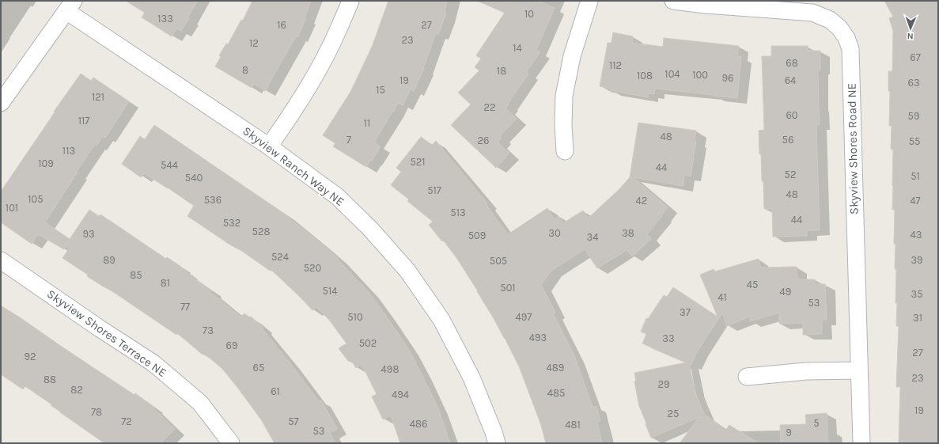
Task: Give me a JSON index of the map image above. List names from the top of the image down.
{
  "streets": {
    "street": ["Skyview Shores Road NE", "Skyview Ranch Way NE", "Skyview Shores Terrace NE"]
  },
  "house_numbers": [
    "10",
    "133",
    "16",
    "27",
    "23",
    "12",
    "14",
    "67",
    "68",
    "112",
    "8",
    "18",
    "104",
    "100",
    "108",
    "96",
    "19",
    "64",
    "63",
    "15",
    "121",
    "22",
    "60",
    "59",
    "117",
    "11",
    "48",
    "7",
    "56",
    "26",
    "55",
    "113",
    "521",
    "109",
    "544",
    "44",
    "52",
    "51",
    "540",
    "517",
    "48",
    "105",
    "536",
    "42",
    "47",
    "101",
    "513",
    "44",
    "532",
    "528",
    "30",
    "38",
    "93",
    "43",
    "509",
    "34",
    "524",
    "89",
    "39",
    "505",
    "520",
    "85",
    "81",
    "45",
    "501",
    "514",
    "49",
    "35",
    "41",
    "53",
    "77",
    "37",
    "510",
    "497",
    "31",
    "73",
    "493",
    "33",
    "502",
    "69",
    "27",
    "92",
    "65",
    "489",
    "498",
    "23",
    "88",
    "29",
    "82",
    "61",
    "485",
    "494",
    "19",
    "78",
    "25",
    "72",
    "57",
    "5",
    "486",
    "481",
    "53",
    "9"
  ],
  "north": "bottom"
}
